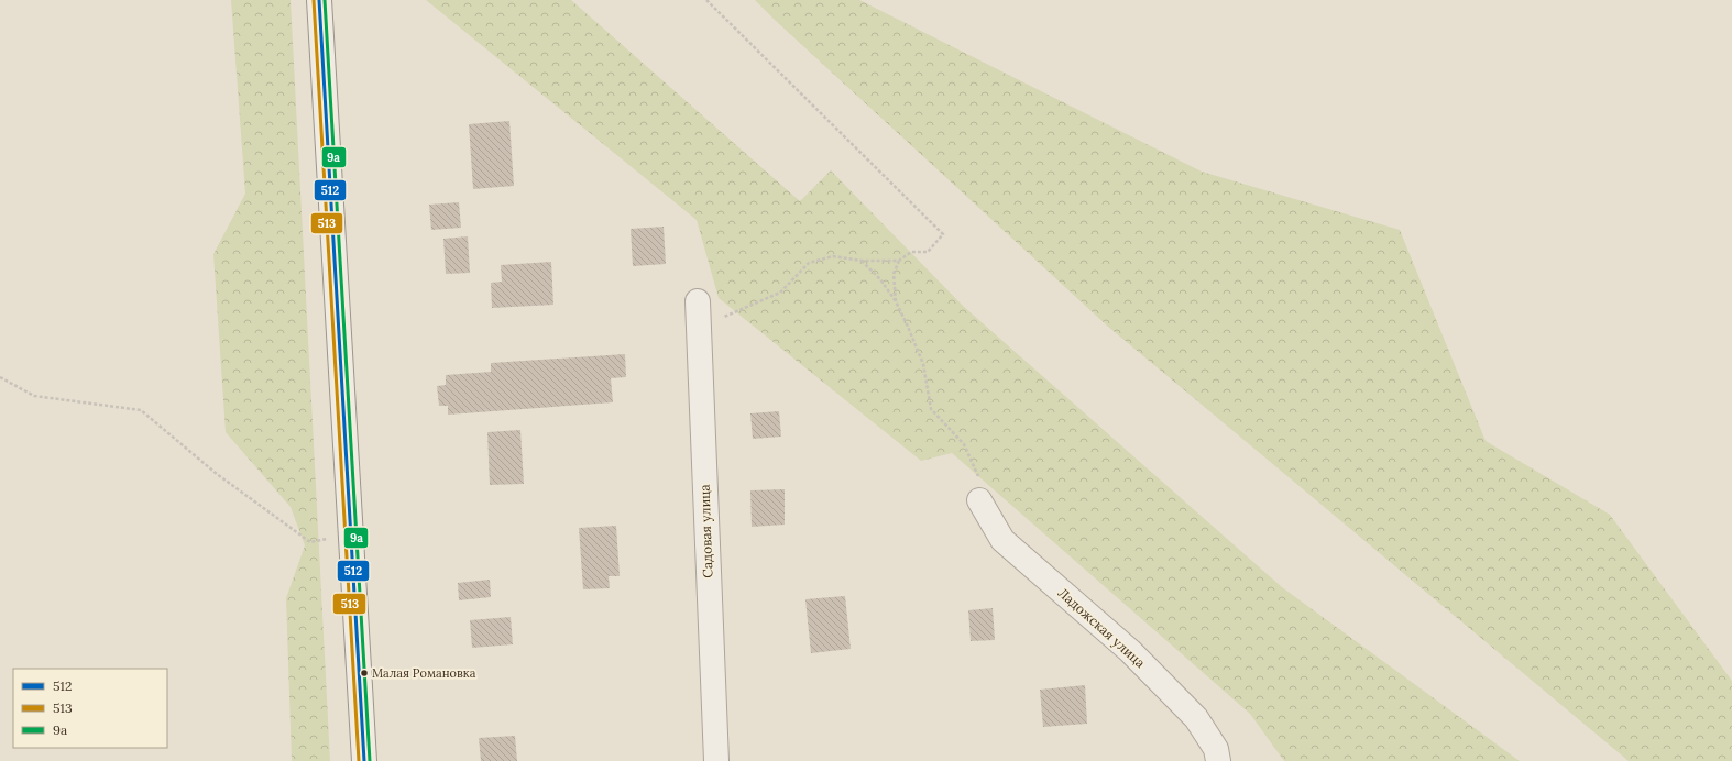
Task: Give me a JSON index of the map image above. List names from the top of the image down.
{
  "streets": {
    "street": ["Садовая улица", "Ладожская улица"]
  },
  "places": ["Малая Романовка"],
  "lines": ["transit line 512", "transit line 513", "transit line 9а"],
  "legend": ["512", "513", "9а"]
}
